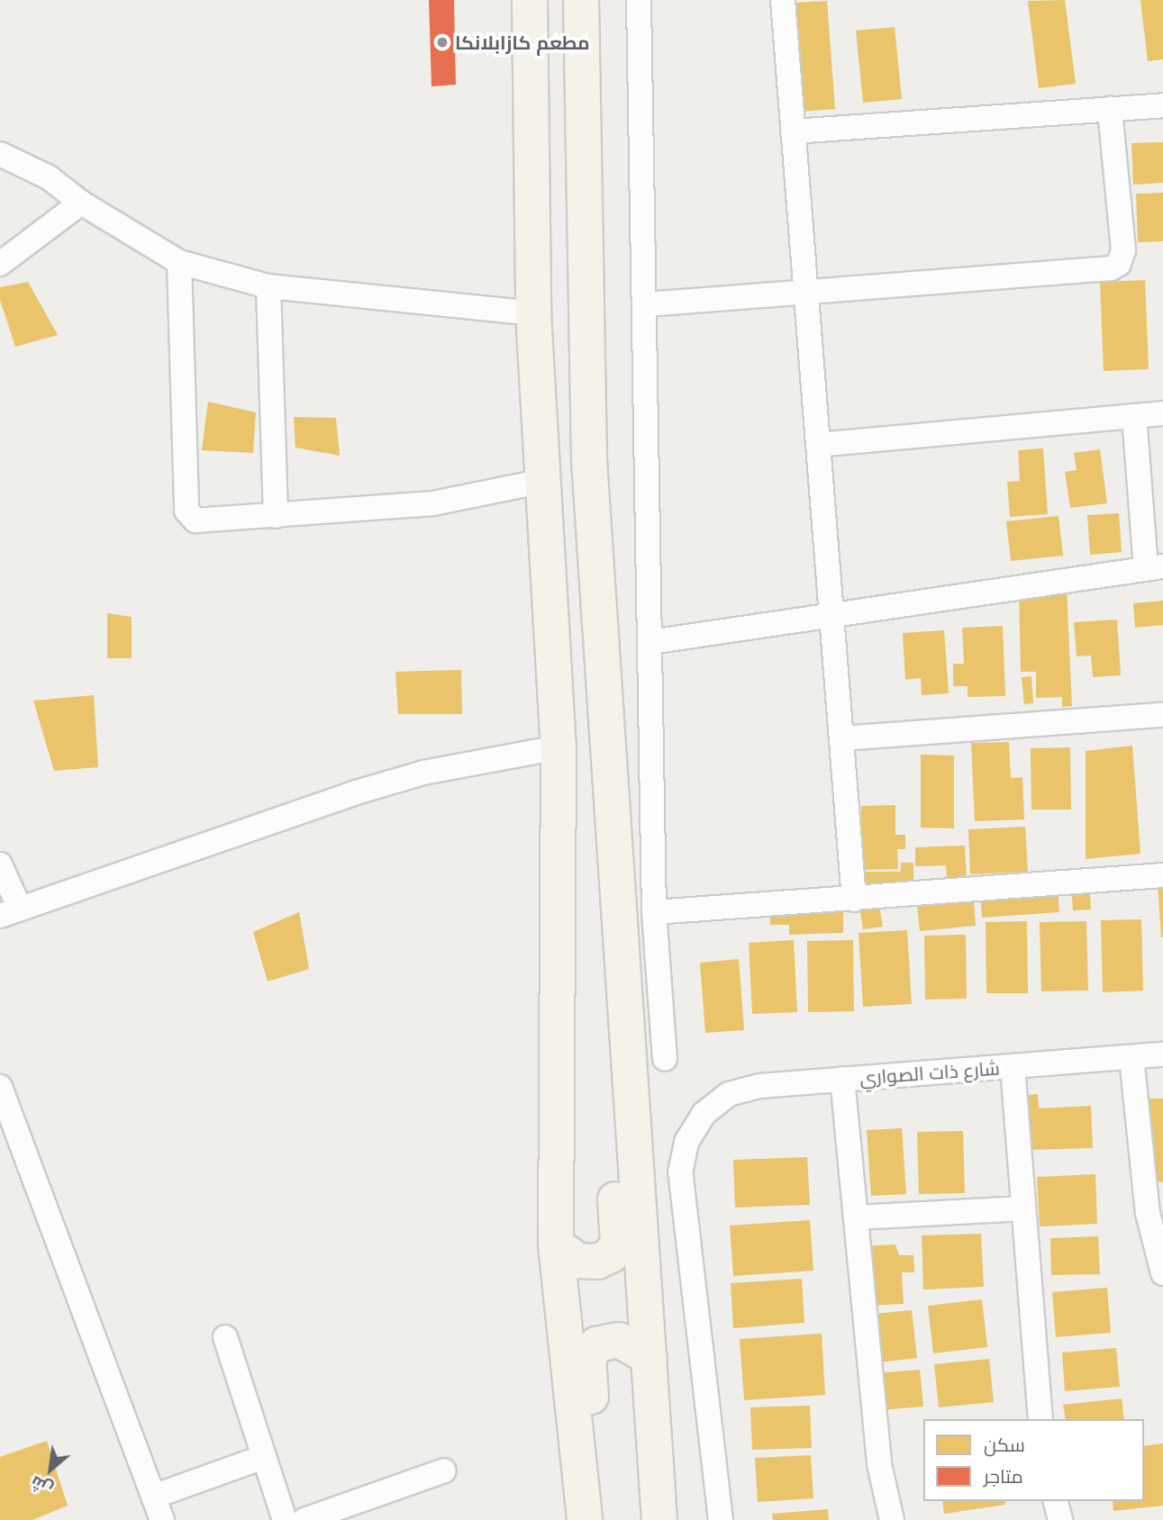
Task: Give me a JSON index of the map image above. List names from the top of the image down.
{
  "streets": {
    "street": ["شارع ذات الصواري"]
  },
  "places": ["مطعم كازابلانكا"],
  "legend": ["سكن", "متاجر"],
  "north": "bottom left"
}
